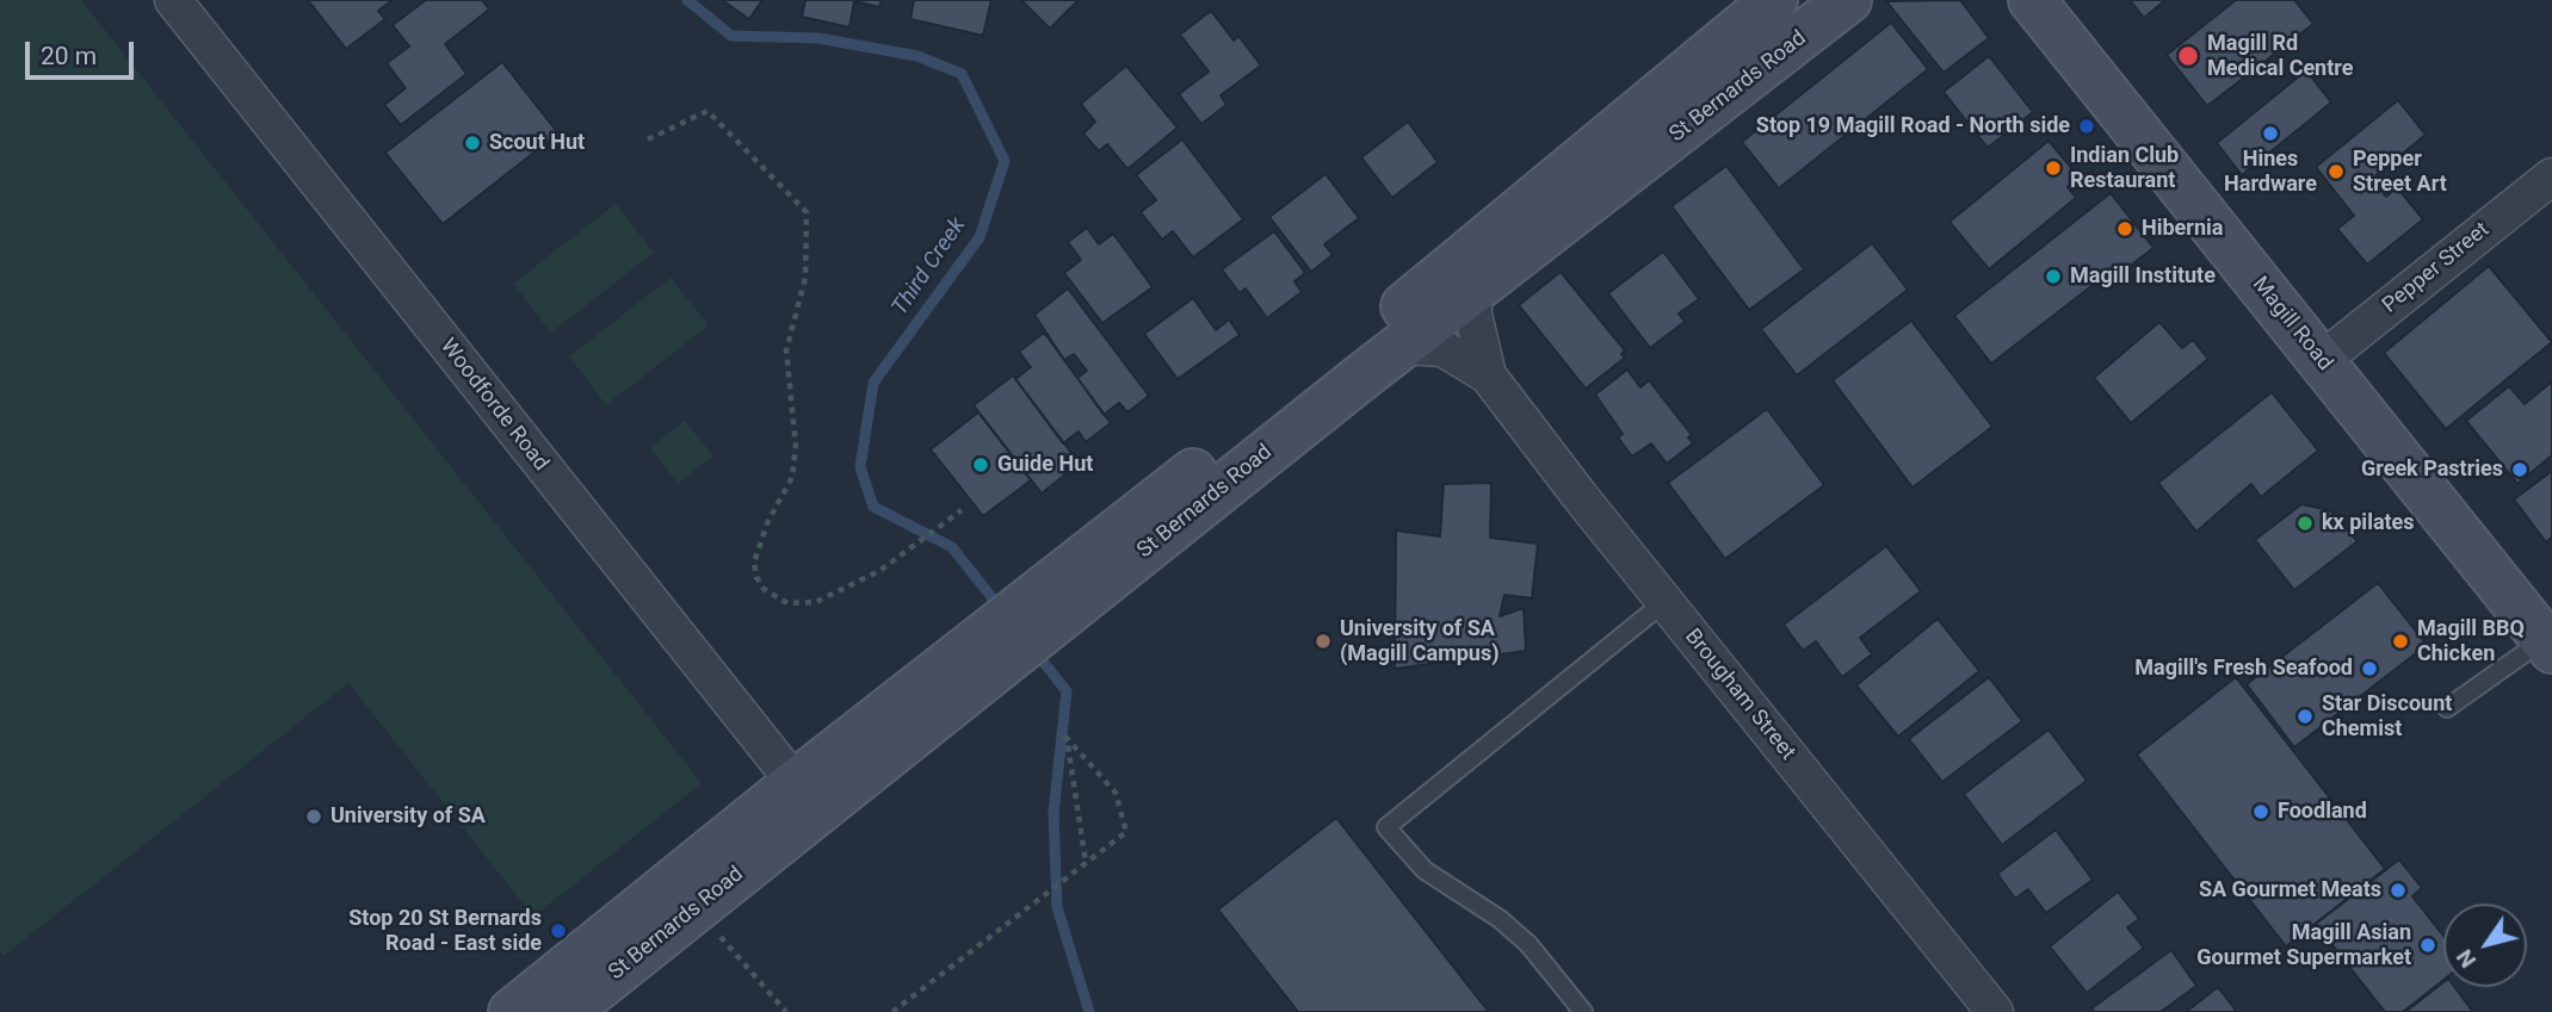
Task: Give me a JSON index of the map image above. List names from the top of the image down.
{
  "streets": {
    "main road": ["St Bernards Road", "Magill Road"],
    "street": ["Pepper Street", "Woodforde Road", "Brougham Street"]
  },
  "crossings": [
    ["St Bernards Road", "Woodforde Road"],
    ["St Bernards Road", "Brougham Street"],
    ["Pepper Street", "Magill Road"]
  ],
  "water": ["Third Creek"],
  "places": [
    "Magill Rd Medical Centre",
    "Stop 19 Magill Road - North side",
    "Hines Hardware",
    "Scout Hut",
    "Indian Club Restaurant",
    "Pepper Street Art",
    "Hibernia",
    "Magill Institute",
    "Guide Hut",
    "Greek Pastries",
    "kx pilates",
    "University of SA (Magill Campus)",
    "Magill BBQ Chicken",
    "Magill's Fresh Seafood",
    "Star Discount Chemist",
    "Foodland",
    "University of SA",
    "SA Gourmet Meats",
    "Stop 20 St Bernards Road - East side",
    "Magill Asian Gourmet Supermarket"
  ],
  "scale_bar": "20 m",
  "north": "bottom left"
}
